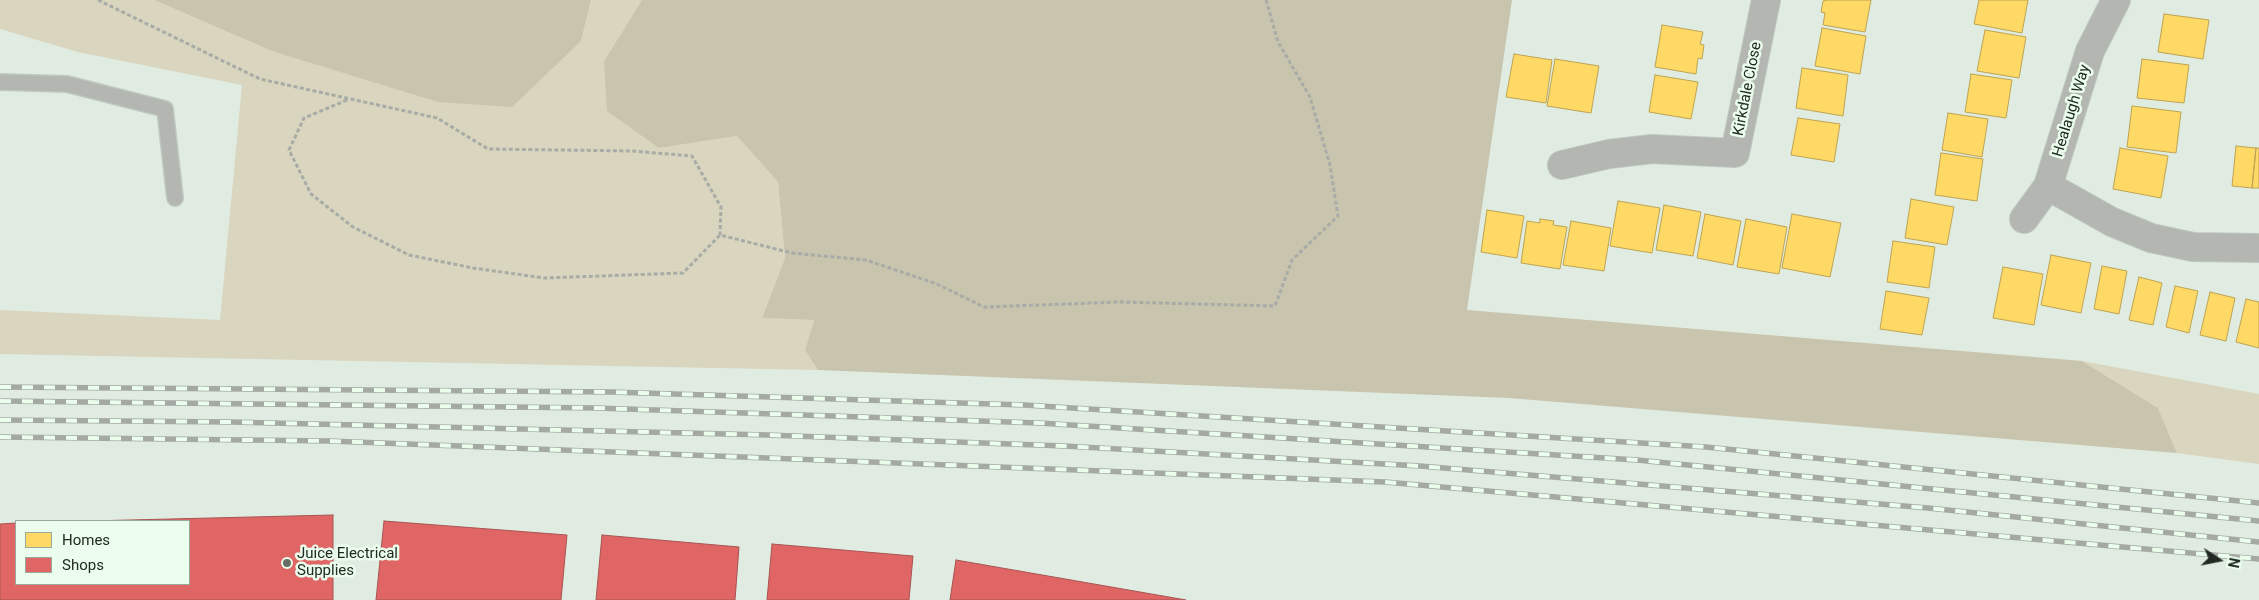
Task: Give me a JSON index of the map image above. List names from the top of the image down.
{
  "streets": {
    "street": ["Kirkdale Close", "Healaugh Way"]
  },
  "places": ["Juice Electrical Supplies"],
  "legend": ["Homes", "Shops"],
  "north": "right"
}
